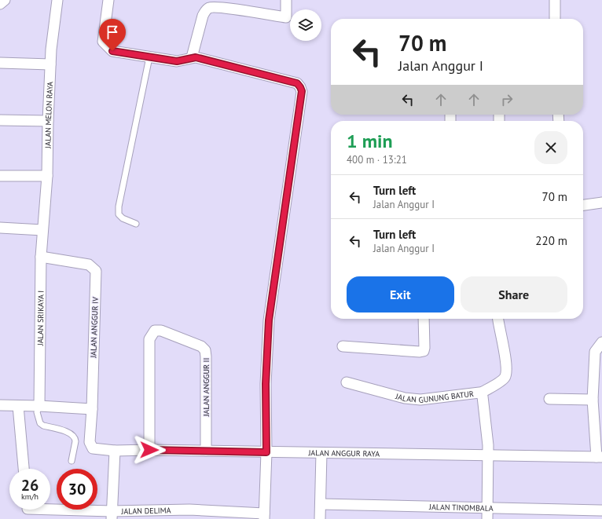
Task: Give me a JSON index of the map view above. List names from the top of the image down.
{
  "streets": {
    "street": [
      "JALAN MELON RAYA",
      "JALAN SRIKAYA I",
      "JALAN ANGGUR IV",
      "JALAN ANGGUR II",
      "JALAN GUNUNG BATUR",
      "JALAN ANGGUR RAYA",
      "JALAN TINOMBALA",
      "JALAN DELIMA"
    ]
  },
  "crossings": [
    ["JALAN MELON RAYA", "JALAN SRIKAYA I"],
    ["JALAN SRIKAYA I", "JALAN ANGGUR IV"],
    ["JALAN ANGGUR IV", "JALAN ANGGUR RAYA"],
    ["JALAN ANGGUR II", "JALAN ANGGUR RAYA"],
    ["JALAN GUNUNG BATUR", "JALAN ANGGUR RAYA"],
    ["JALAN GUNUNG BATUR", "JALAN TINOMBALA"]
  ],
  "page": {
    "turn": ["70 m", "Jalan Anggur I"],
    "heading": ["1 min", "400 m · 13:21"],
    "list": [
      {
        "name": "Turn left",
        "note": "Jalan Anggur I",
        "value": "70 m"
      },
      {
        "name": "Turn left",
        "note": "Jalan Anggur I",
        "value": "220 m"
      }
    ],
    "buttons": ["Exit", "Share"],
    "speed": "26 km/h",
    "limit": "30"
  }
}
